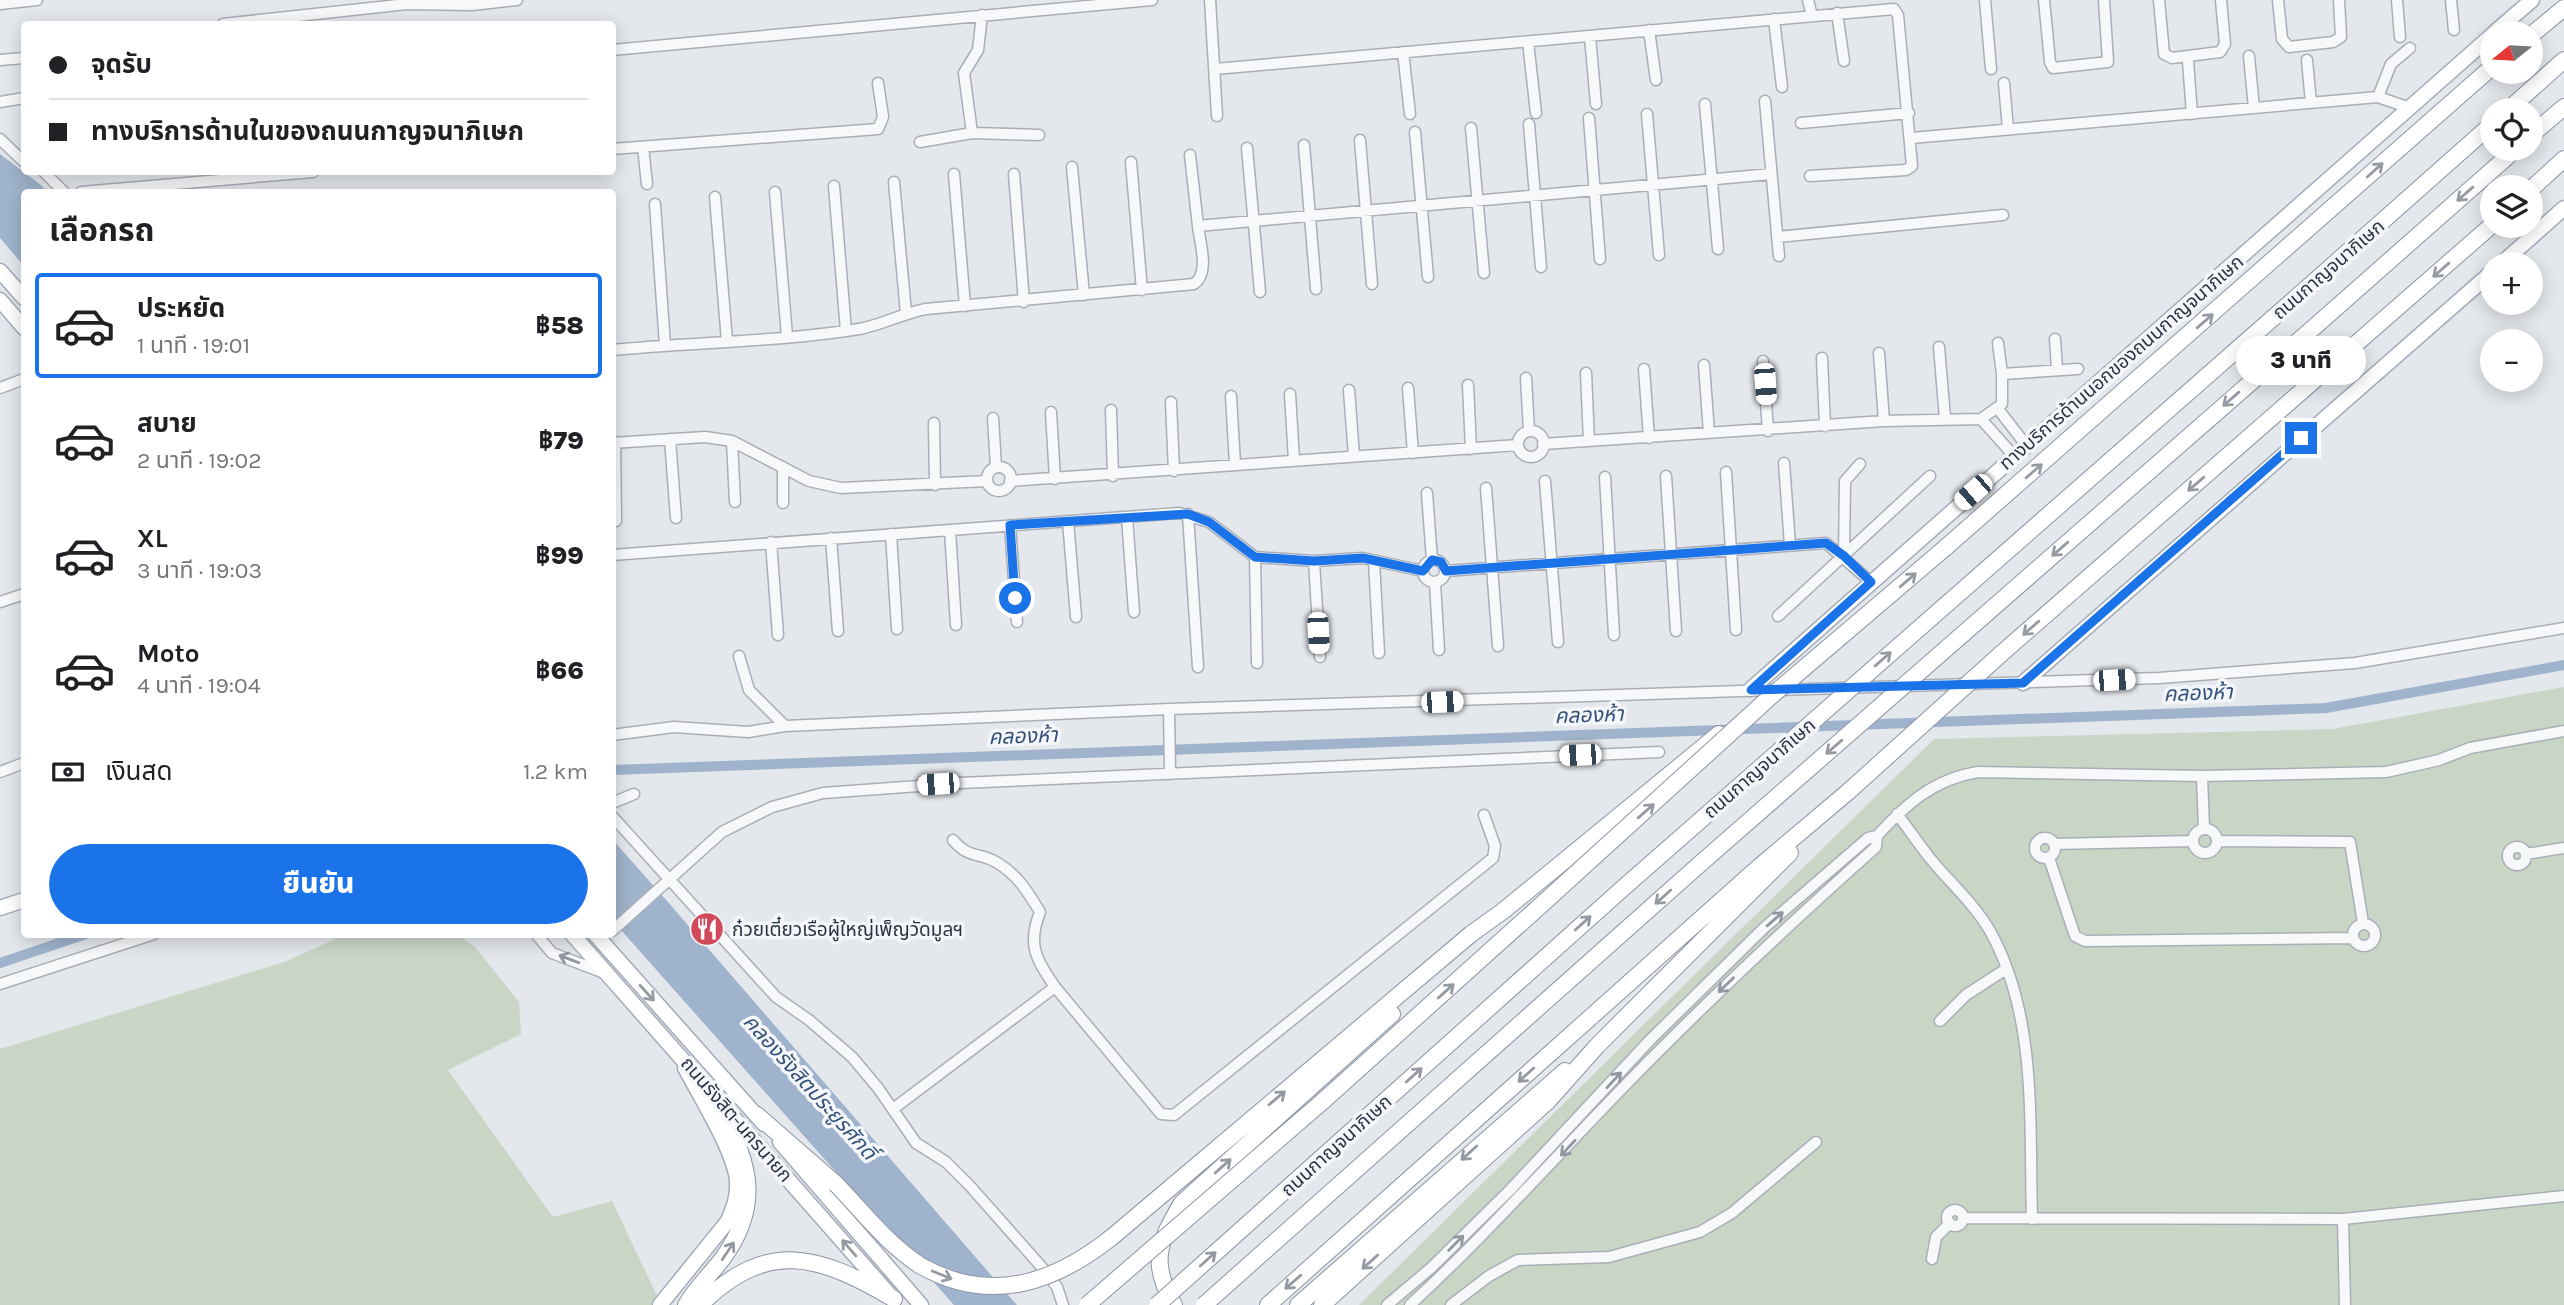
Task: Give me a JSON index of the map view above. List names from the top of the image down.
{
  "streets": {
    "highway": ["ถนนกาญจนาภิเษก"],
    "main road": ["ทางบริการด้านนอกของถนนกาญจนาภิเษก", "ถนนรังสิต-นครนายก"]
  },
  "water": ["คลองห้า", "คลองรังสิตประยูรศักดิ์"],
  "places": {
    "restaurant": ["ก๋วยเตี๋ยวเรือผู้ใหญ่เพ็ญวัดมูลฯ"]
  },
  "north": "left",
  "page": {
    "map_buttons": ["+", "−"],
    "banner": ["จุดรับ", "ทางบริการด้านในของถนนกาญจนาภิเษก"],
    "heading": "เลือกรถ",
    "list": [
      {
        "name": "ประหยัด",
        "note": "1 นาที · 19:01",
        "value": "฿58"
      },
      {
        "name": "สบาย",
        "note": "2 นาที · 19:02",
        "value": "฿79"
      },
      {
        "name": "XL",
        "note": "3 นาที · 19:03",
        "value": "฿99"
      },
      {
        "name": "Moto",
        "note": "4 นาที · 19:04",
        "value": "฿66"
      }
    ],
    "bubble": "3 นาที",
    "pay": ["เงินสด", "1.2 km"],
    "buttons": "ยืนยัน"
  }
}
